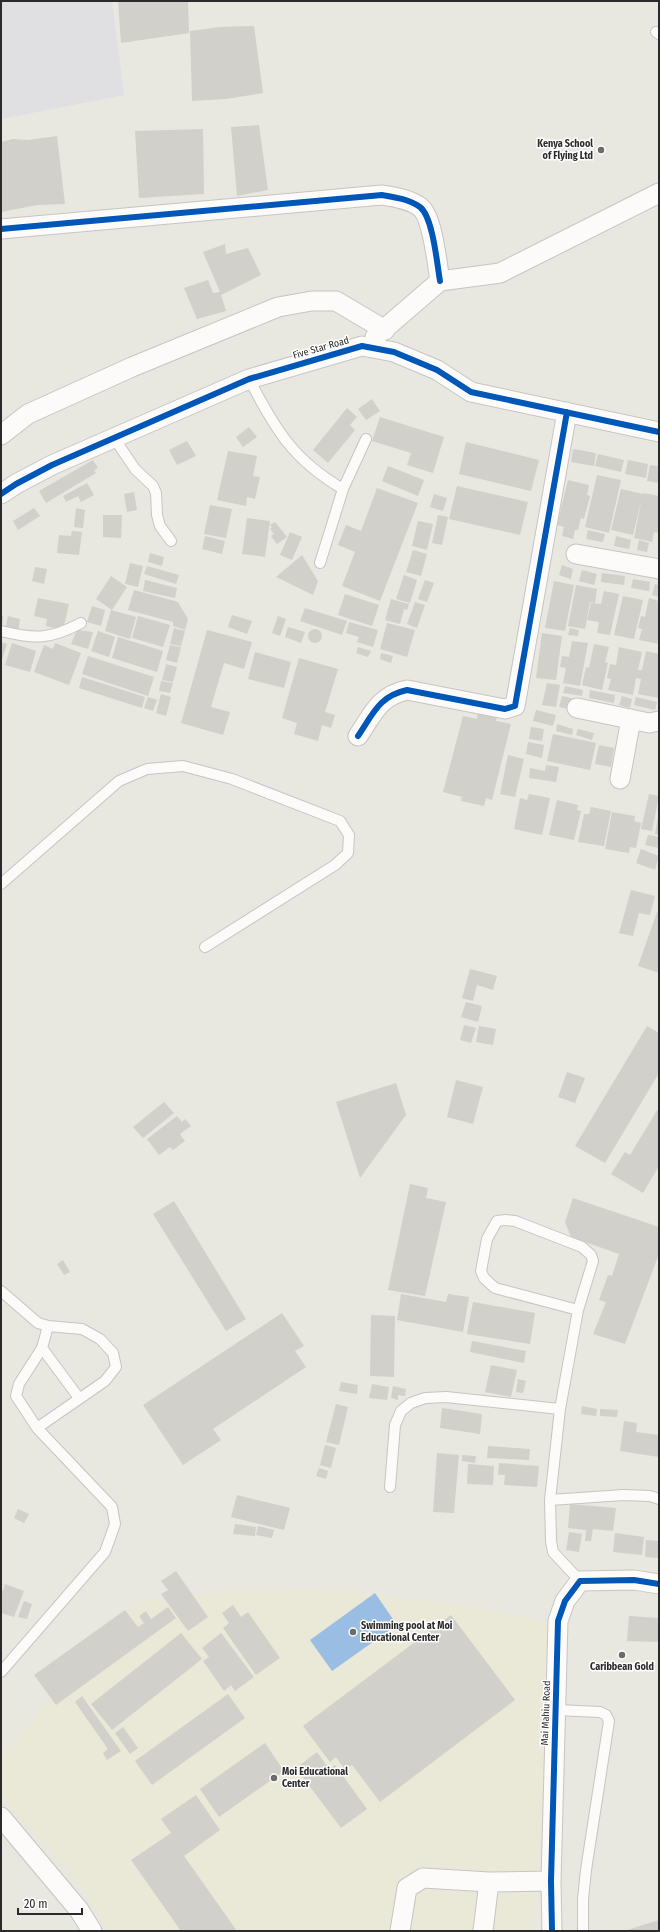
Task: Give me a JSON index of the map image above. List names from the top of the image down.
{
  "streets": {
    "street": ["Five Star Road", "Mai Mahiu Road"]
  },
  "places": [
    "Kenya School of Flying Ltd",
    "Swimming pool at Moi Educational Center",
    "Caribbean Gold",
    "Moi Educational Center"
  ],
  "scale_bar": "20 m"
}
